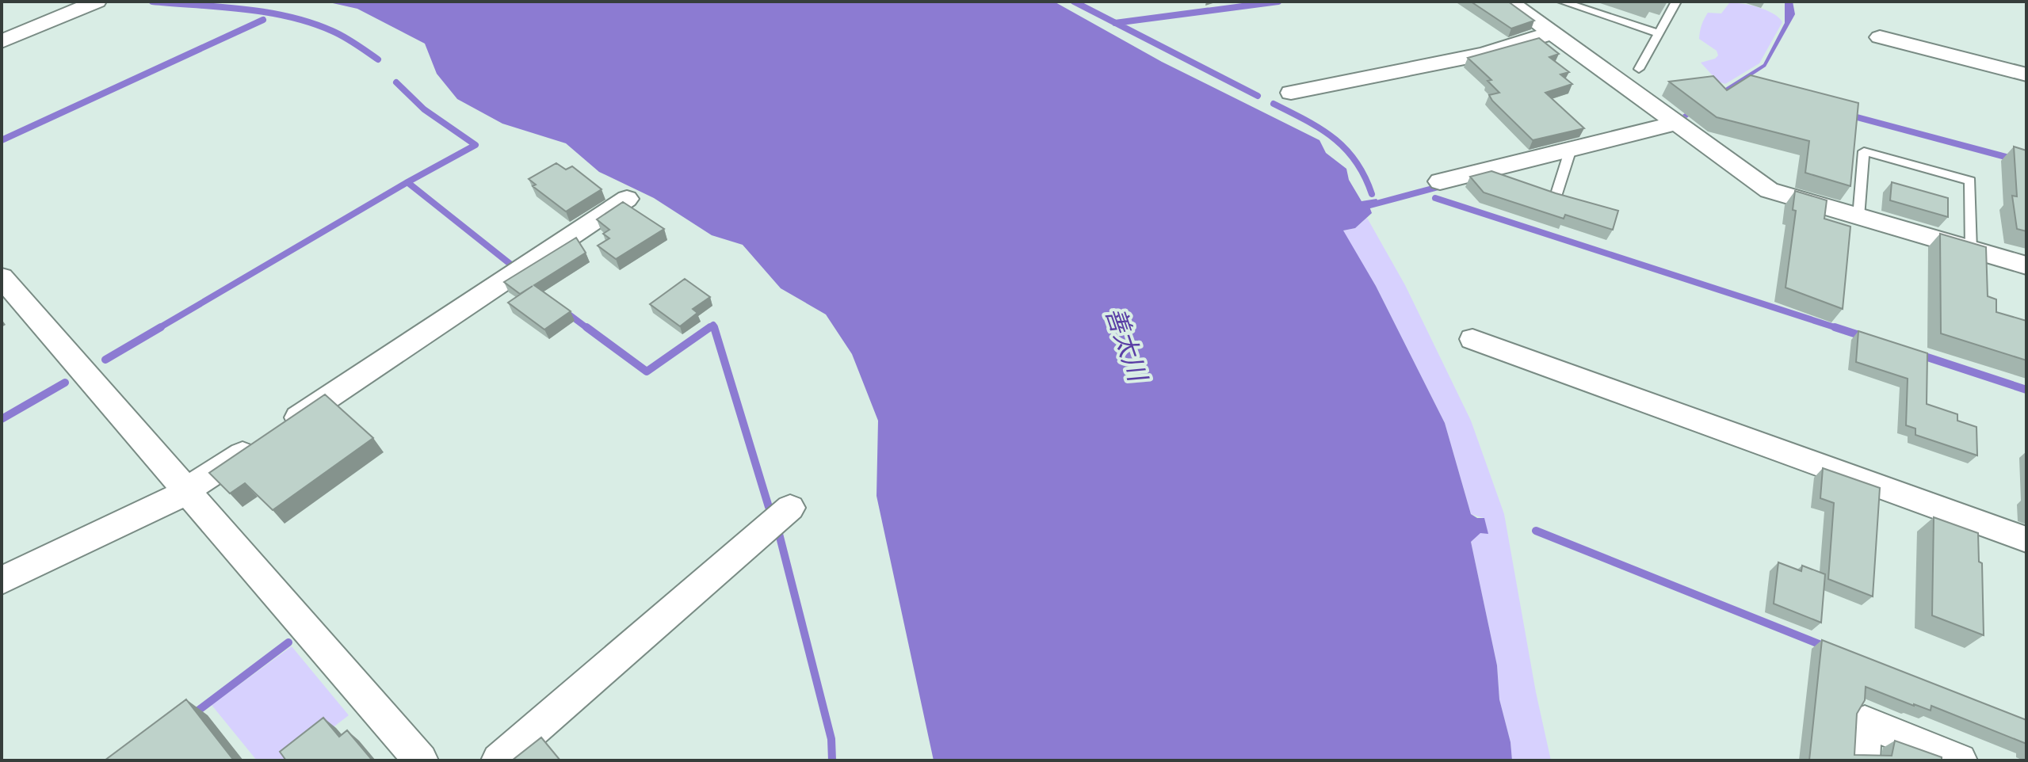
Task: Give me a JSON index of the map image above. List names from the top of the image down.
{
  "water": ["善太川"]
}
